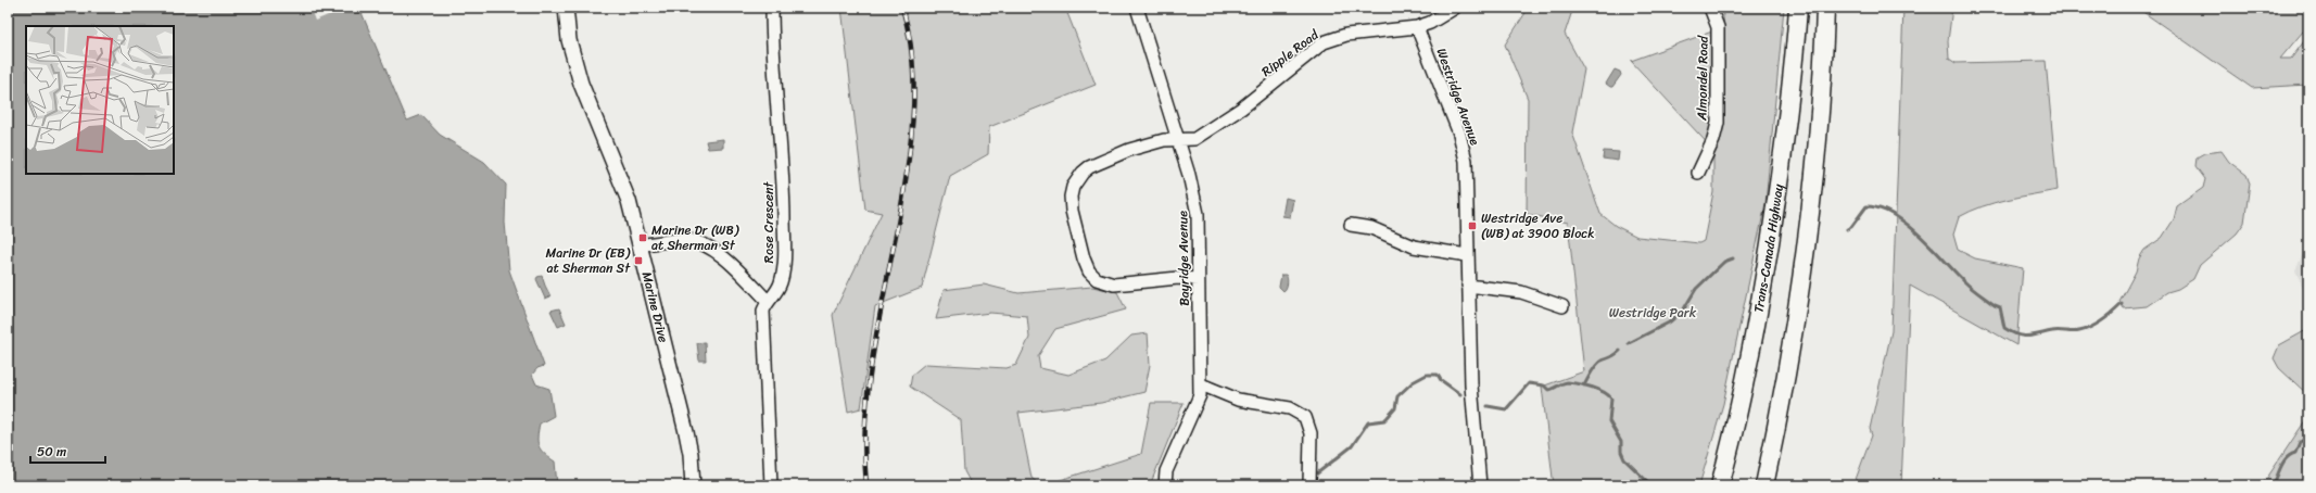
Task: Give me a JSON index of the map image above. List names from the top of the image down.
{
  "streets": {
    "highway": ["Trans-Canada Highway"],
    "main road": ["Marine Drive"],
    "street": [
      "Ripple Road",
      "Almondel Road",
      "Westridge Avenue",
      "Rose Crescent",
      "Bayridge Avenue"
    ]
  },
  "crossings": [
    ["Ripple Road", "Westridge Avenue"],
    ["Ripple Road", "Bayridge Avenue"]
  ],
  "parks": ["Westridge Park"],
  "places": {
    "transit": ["Westridge Ave (WB) at 3900 Block", "Marine Dr (WB) at Sherman St", "Marine Dr (EB) at Sherman St"]
  },
  "scale_bar": "50 m"
}
